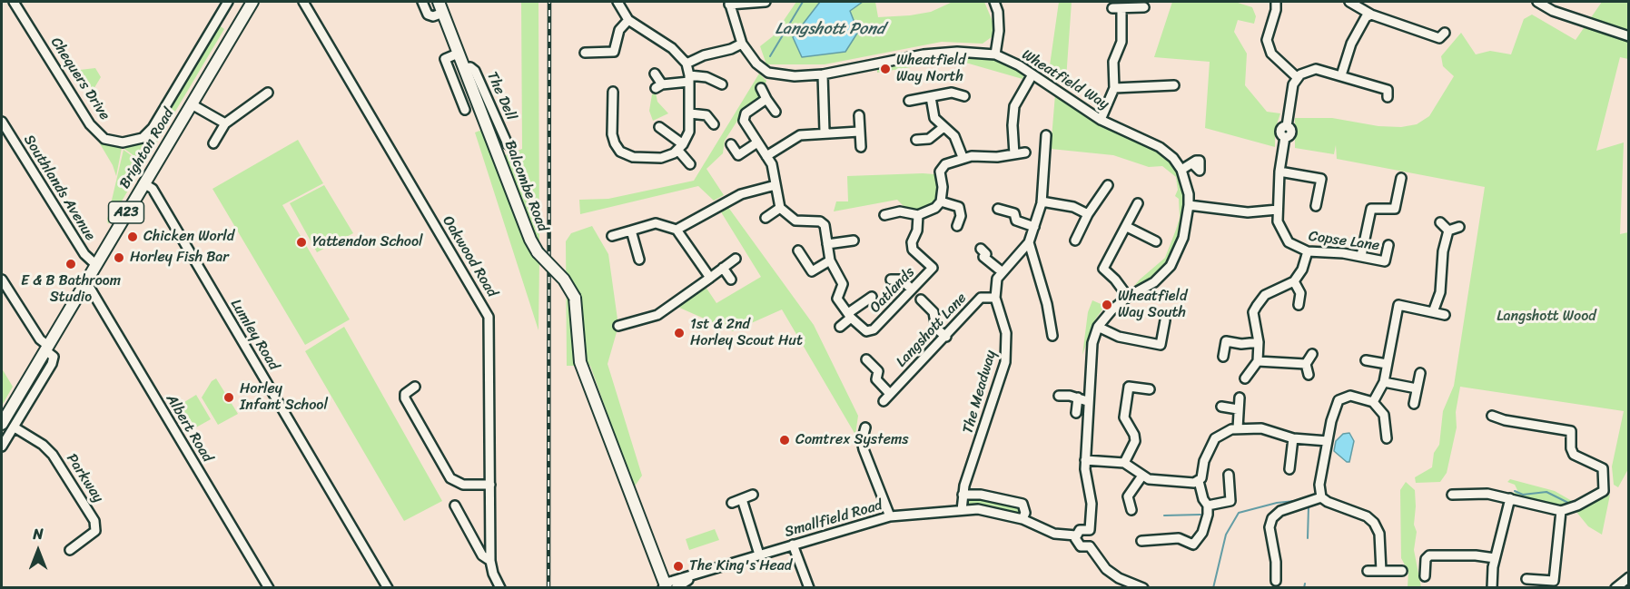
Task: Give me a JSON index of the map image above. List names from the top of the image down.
{
  "streets": {
    "main road": ["Brighton Road", "Balcombe Road", "A23"],
    "street": [
      "Chequers Drive",
      "Wheatfield Way",
      "The Dell",
      "Southlands Avenue",
      "Copse Lane",
      "Oakwood Road",
      "Oatlands",
      "Langshott Lane",
      "Lumley Road",
      "The Meadway",
      "Albert Road",
      "Parkway",
      "Smallfield Road"
    ]
  },
  "crossings": [
    ["Wheatfield Way", "Smallfield Road"],
    ["The Dell", "Balcombe Road"],
    ["Brighton Road", "Southlands Avenue"],
    ["Brighton Road", "Lumley Road"],
    ["Brighton Road", "Albert Road"],
    ["Balcombe Road", "Smallfield Road"],
    ["Langshott Lane", "The Meadway"],
    ["The Meadway", "Smallfield Road"]
  ],
  "water": ["Langshott Pond"],
  "parks": ["Langshott Wood"],
  "places": [
    "Wheatfield Way North",
    "Chicken World",
    "Yattendon School",
    "Horley Fish Bar",
    "E & B Bathroom Studio",
    "Wheatfield Way South",
    "1st & 2nd Horley Scout Hut",
    "Horley Infant School",
    "Comtrex Systems",
    "The King's Head"
  ],
  "north": "top"
}
